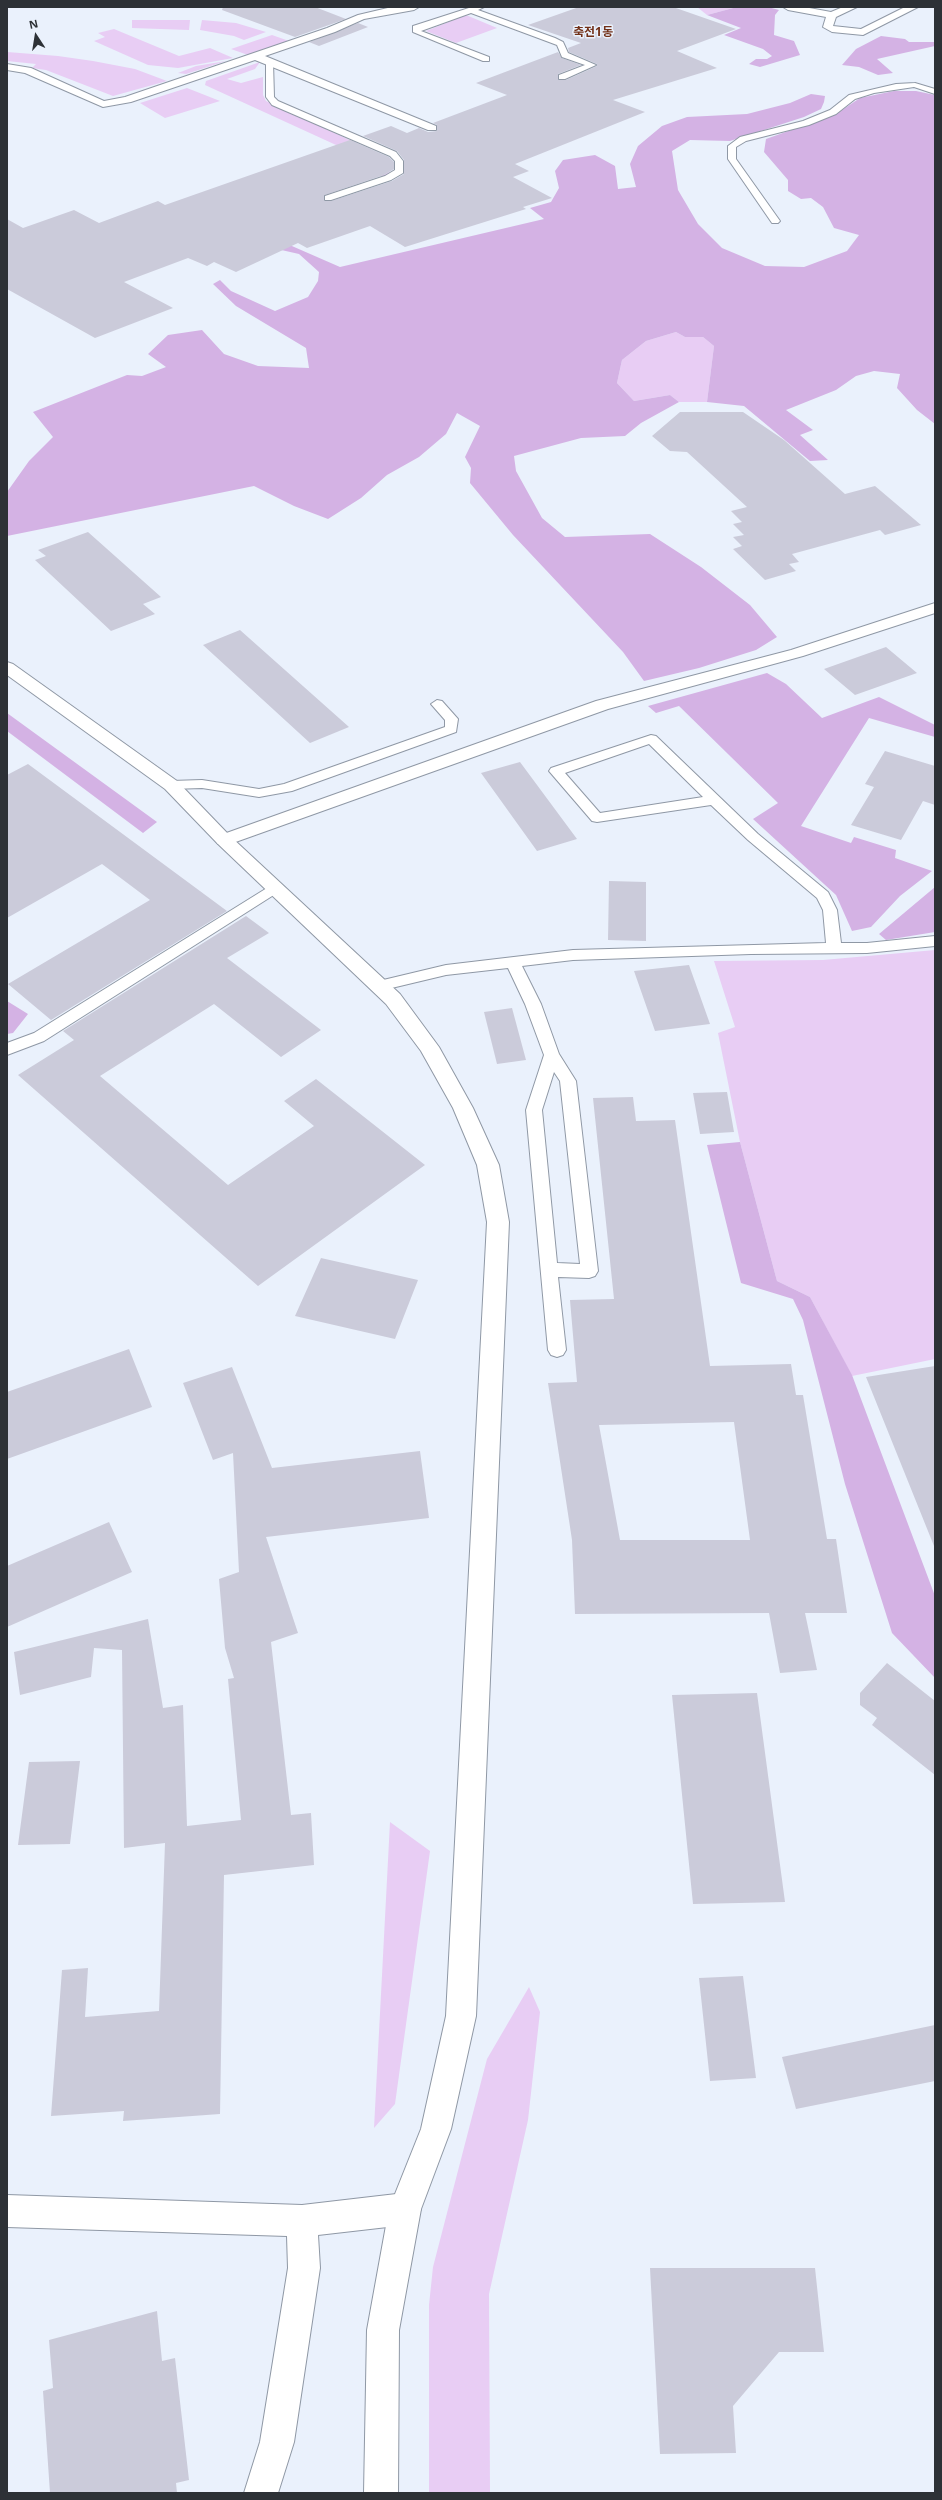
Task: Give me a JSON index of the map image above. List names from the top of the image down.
{
  "districts": ["축전1동"],
  "north": "top"
}
